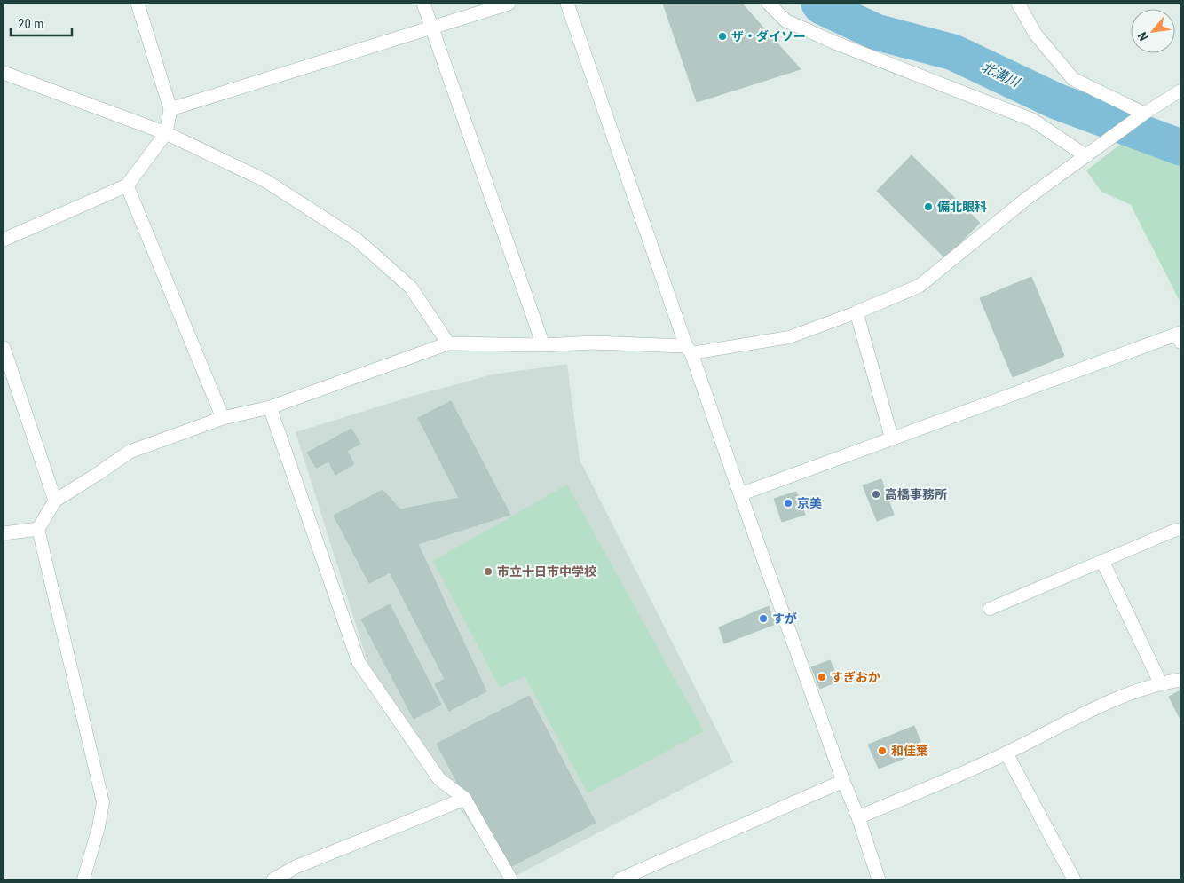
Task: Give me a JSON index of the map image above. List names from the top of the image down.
{
  "water": ["北溝川"],
  "places": [
    "ザ・ダイソー",
    "備北眼科",
    "高橋事務所",
    "京美",
    "市立十日市中学校",
    "すが",
    "すぎおか",
    "和佳葉"
  ],
  "scale_bar": "20 m",
  "north": "bottom left"
}
